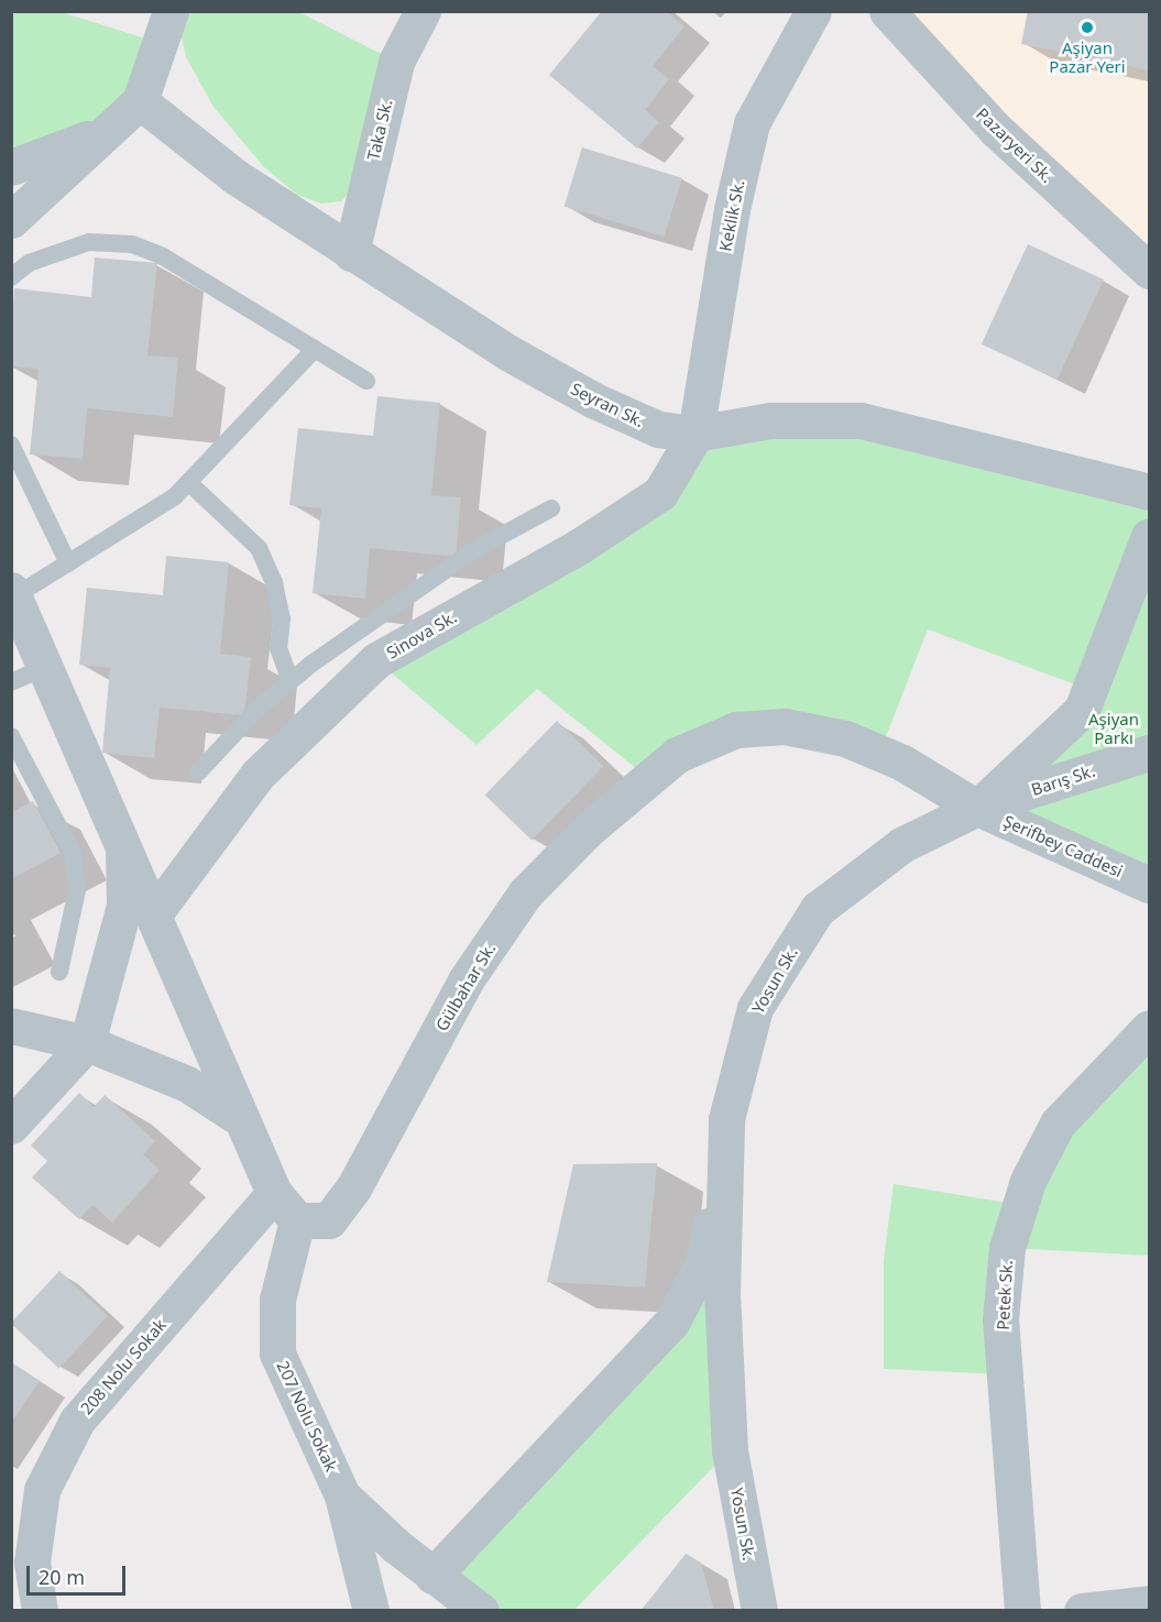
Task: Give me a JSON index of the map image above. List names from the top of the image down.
{
  "streets": {
    "street": [
      "Taka Sk.",
      "Pazaryeri Sk.",
      "Keklik Sk.",
      "Seyran Sk.",
      "Sinova Sk.",
      "Barış Sk.",
      "Şerifbey Caddesi",
      "Yosun Sk.",
      "Gülbahar Sk.",
      "Petek Sk.",
      "208 Nolu Sokak",
      "207 Nolu Sokak"
    ]
  },
  "crossings": [
    ["Taka Sk.", "Seyran Sk."],
    ["Keklik Sk.", "Seyran Sk."],
    ["Keklik Sk.", "Sinova Sk."],
    ["Seyran Sk.", "Sinova Sk."],
    ["Barış Sk.", "Şerifbey Caddesi"],
    ["Barış Sk.", "Yosun Sk."],
    ["Barış Sk.", "Gülbahar Sk."],
    ["Şerifbey Caddesi", "Yosun Sk."],
    ["Şerifbey Caddesi", "Gülbahar Sk."],
    ["Yosun Sk.", "Gülbahar Sk."],
    ["Gülbahar Sk.", "207 Nolu Sokak"]
  ],
  "parks": ["Aşiyan Parkı"],
  "places": ["Aşiyan Pazar Yeri"],
  "scale_bar": "20 m"
}
